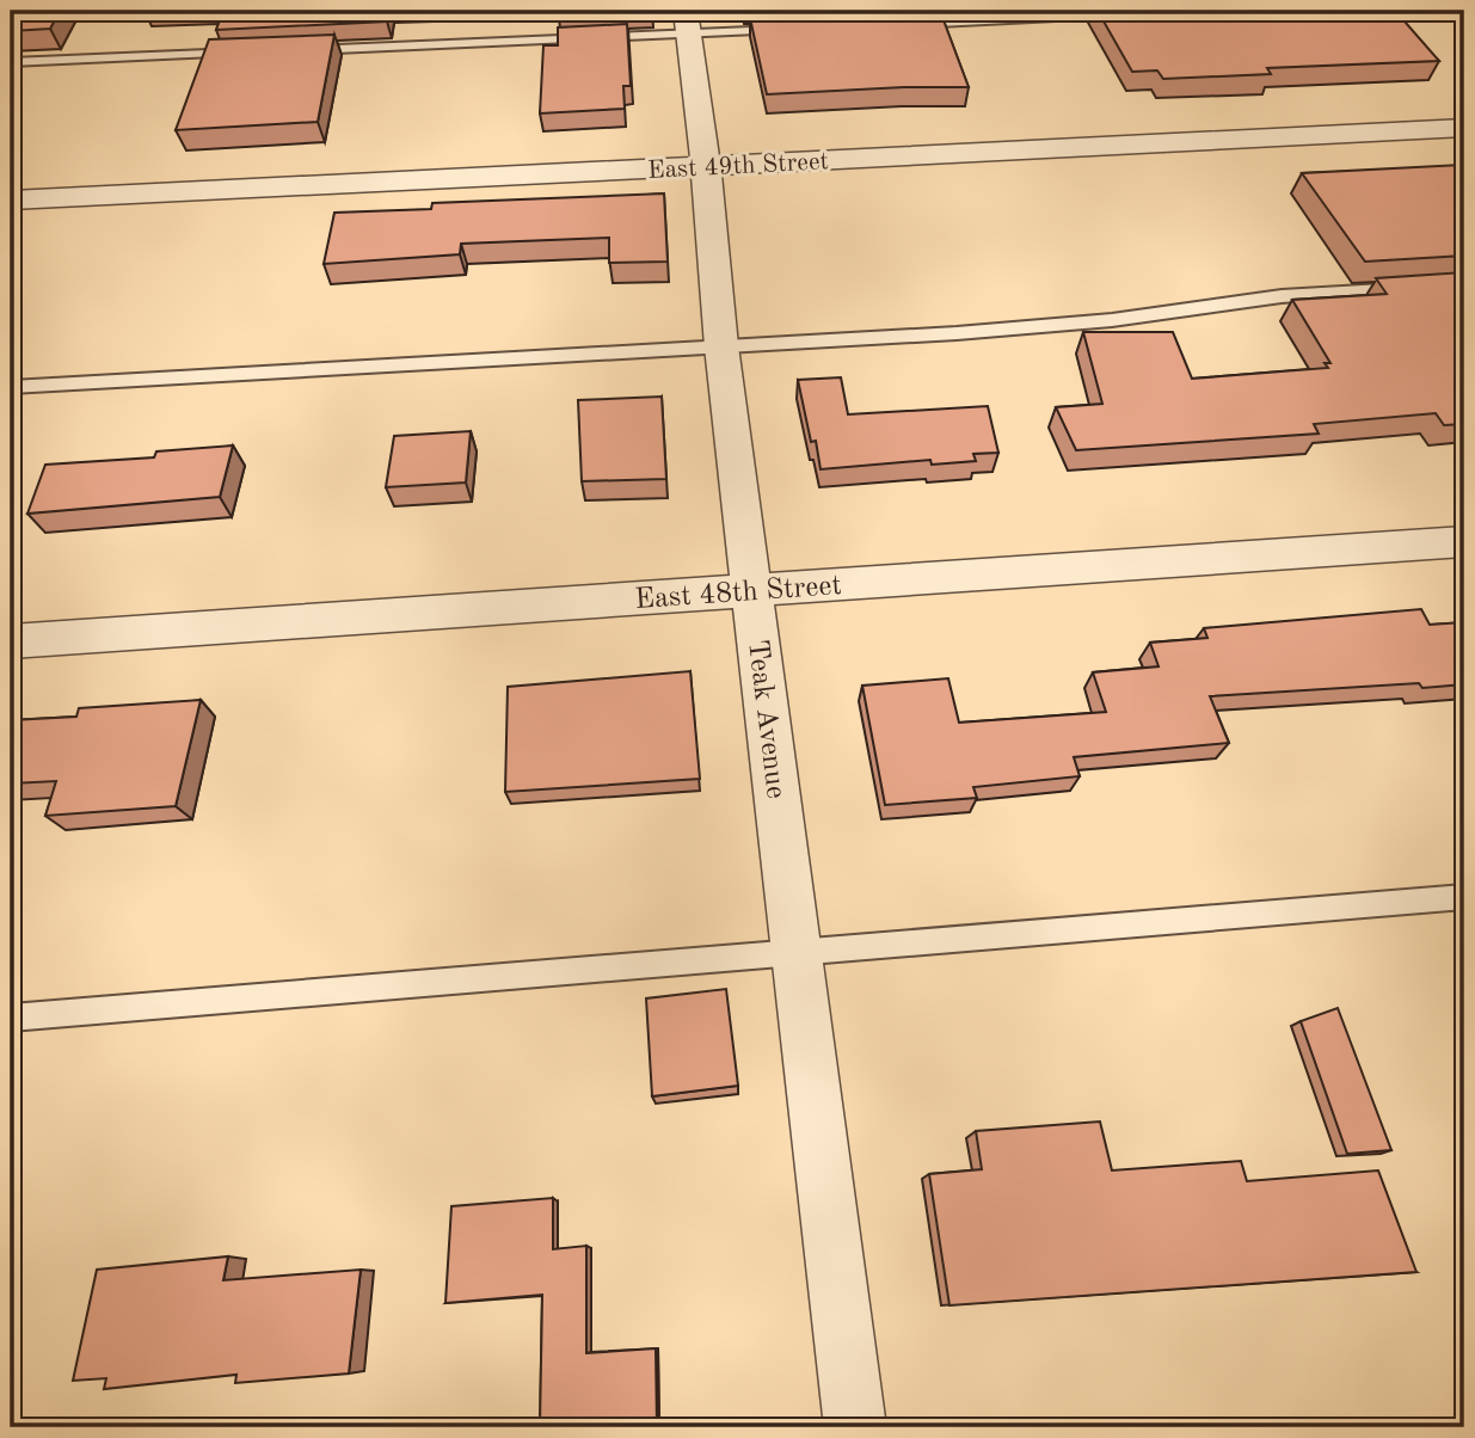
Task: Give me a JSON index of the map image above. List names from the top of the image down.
{
  "streets": {
    "street": ["East 49th Street", "East 48th Street", "Teak Avenue"]
  },
  "crossings": [
    ["East 49th Street", "Teak Avenue"],
    ["East 48th Street", "Teak Avenue"]
  ]
}
